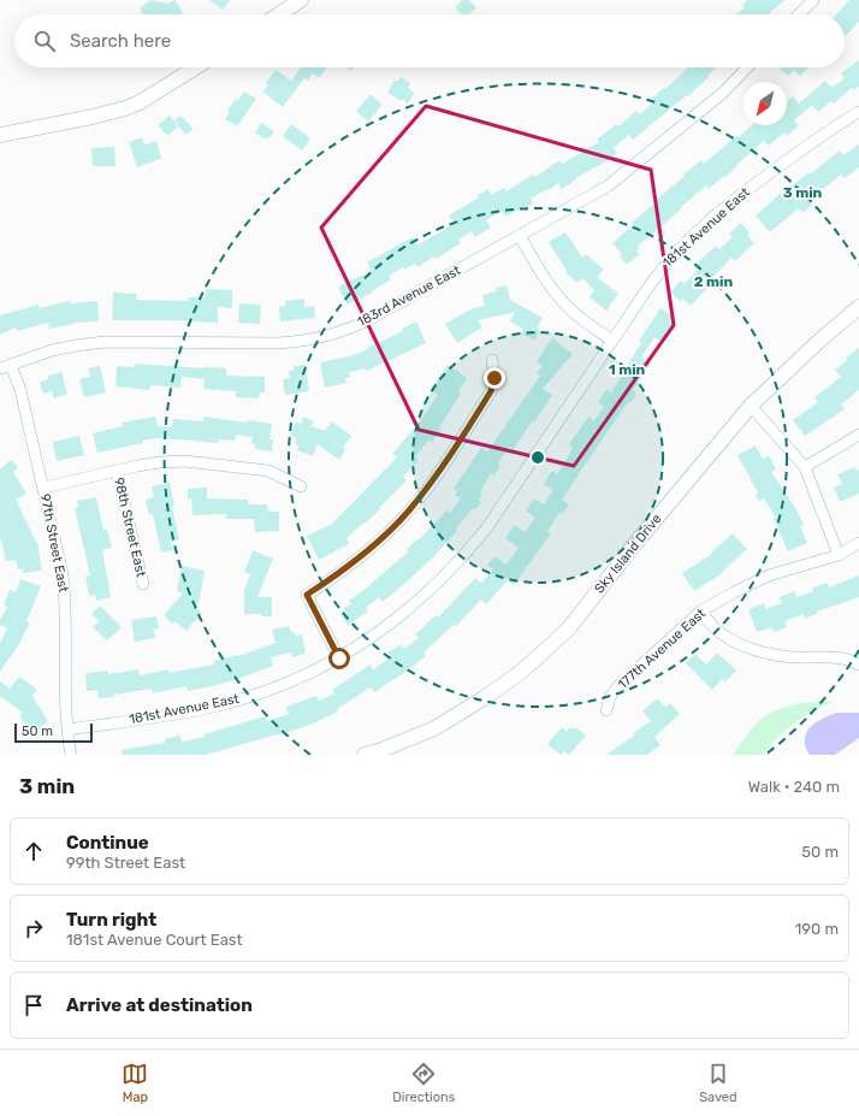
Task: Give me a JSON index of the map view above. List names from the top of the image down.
{
  "streets": {
    "street": [
      "181st Avenue East",
      "183rd Avenue East",
      "98th Street East",
      "97th Street East",
      "Sky Island Drive",
      "177th Avenue East"
    ]
  },
  "crossings": [
    ["181st Avenue East", "97th Street East"],
    ["183rd Avenue East", "97th Street East"]
  ],
  "scale_bar": "50 m",
  "north": "bottom left",
  "page": {
    "search": "Search here",
    "scale": "50 m",
    "heading": ["3 min", "Walk · 240 m"],
    "list": [
      ["Continue", "99th Street East", "50 m"],
      ["Turn right", "181st Avenue Court East", "190 m"],
      "Arrive at destination"
    ],
    "nav": ["Map", "Directions", "Saved"]
  },
  "rings": ["3 min", "2 min", "1 min"]
}
